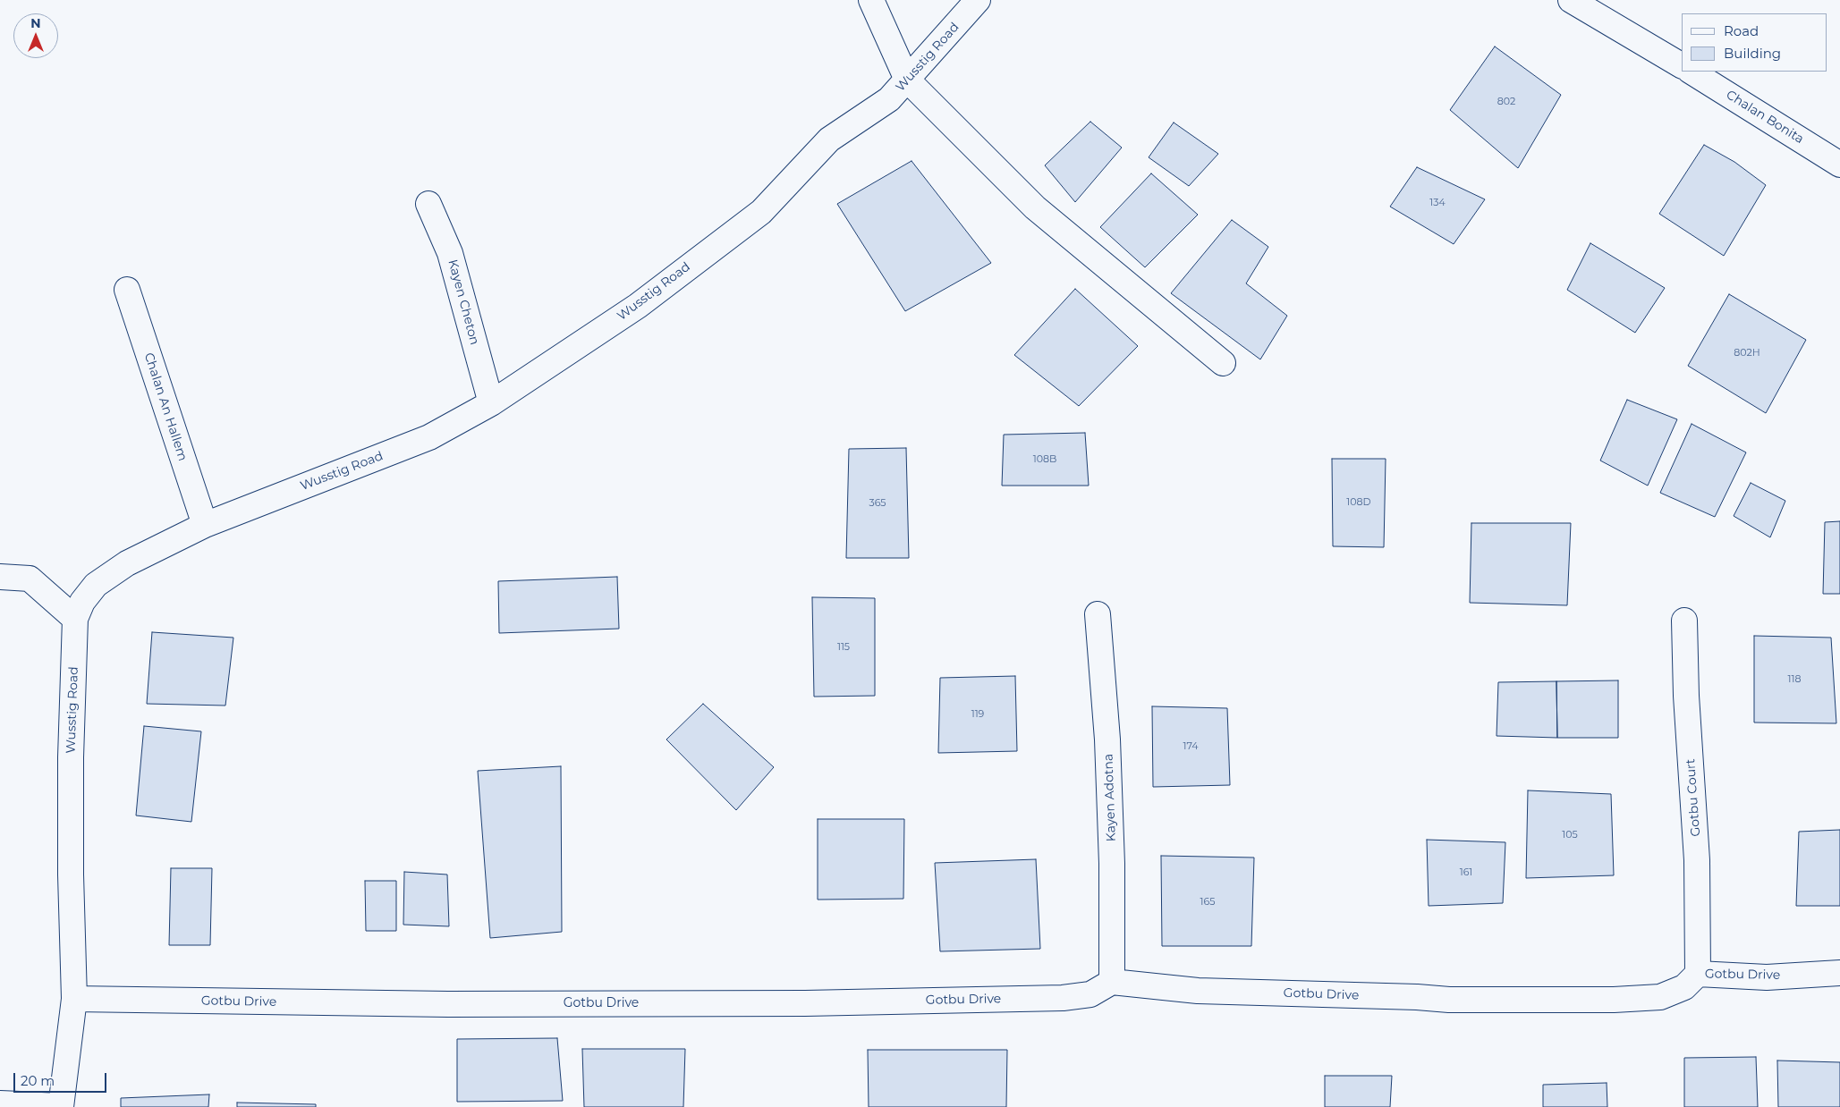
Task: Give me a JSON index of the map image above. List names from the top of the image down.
{
  "streets": {
    "street": [
      "Wusstig Road",
      "Chalan Bonita",
      "Kayen Cheton",
      "Chalan An Hallem",
      "Kayen Adotna",
      "Gotbu Court",
      "Gotbu Drive"
    ]
  },
  "crossings": [
    ["Wusstig Road", "Kayen Cheton"],
    ["Wusstig Road", "Chalan An Hallem"],
    ["Wusstig Road", "Gotbu Drive"],
    ["Kayen Adotna", "Gotbu Drive"],
    ["Gotbu Court", "Gotbu Drive"]
  ],
  "house_numbers": [
    "802",
    "134",
    "802H",
    "108B",
    "108D",
    "365",
    "115",
    "118",
    "119",
    "174",
    "105",
    "161",
    "165"
  ],
  "legend": ["Road", "Building"],
  "scale_bar": "20 m",
  "north": "top"
}
